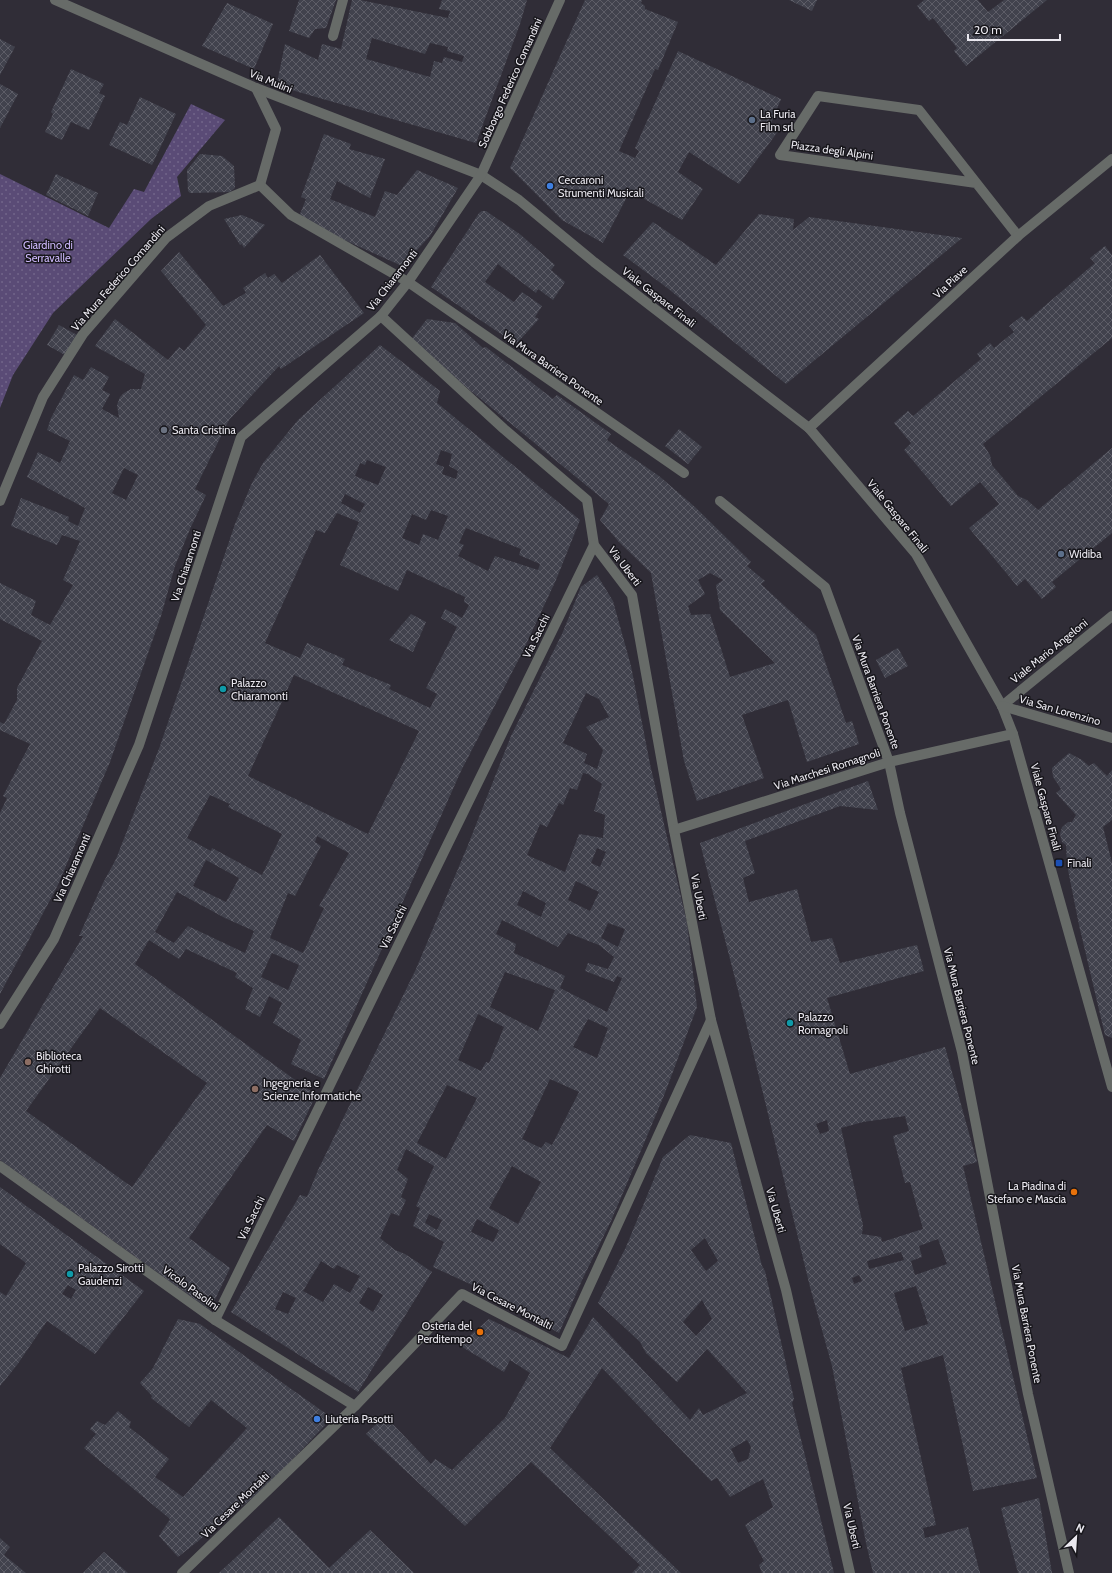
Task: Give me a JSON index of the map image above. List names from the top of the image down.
{
  "streets": {
    "street": [
      "Via Mulini",
      "Sobborgo Federico Comandini",
      "Piazza degli Alpini",
      "Via Mura Federico Comandini",
      "Via Chiaramonti",
      "Via Piave",
      "Viale Gaspare Finali",
      "Via Mura Barriera Ponente",
      "Via Uberti",
      "Via Sacchi",
      "Viale Mario Angeloni",
      "Via San Lorenzino",
      "Via Marchesi Romagnoli",
      "Vicolo Pasolini",
      "Via Cesare Montalti"
    ]
  },
  "crossings": [
    ["Via Mulini", "Sobborgo Federico Comandini"],
    ["Via Mulini", "Via Chiaramonti"],
    ["Via Mulini", "Viale Gaspare Finali"],
    ["Sobborgo Federico Comandini", "Via Chiaramonti"],
    ["Sobborgo Federico Comandini", "Viale Gaspare Finali"],
    ["Piazza degli Alpini", "Via Piave"],
    ["Via Chiaramonti", "Viale Gaspare Finali"],
    ["Via Chiaramonti", "Via Mura Barriera Ponente"],
    ["Via Chiaramonti", "Via Uberti"],
    ["Via Piave", "Viale Gaspare Finali"],
    ["Viale Gaspare Finali", "Viale Mario Angeloni"],
    ["Viale Gaspare Finali", "Via San Lorenzino"],
    ["Viale Gaspare Finali", "Via Marchesi Romagnoli"],
    ["Via Mura Barriera Ponente", "Via Marchesi Romagnoli"],
    ["Via Uberti", "Via Sacchi"],
    ["Via Uberti", "Via Marchesi Romagnoli"],
    ["Via Uberti", "Via Cesare Montalti"],
    ["Via Sacchi", "Vicolo Pasolini"],
    ["Viale Mario Angeloni", "Via San Lorenzino"],
    ["Vicolo Pasolini", "Via Cesare Montalti"]
  ],
  "parks": ["Giardino di Serravalle"],
  "places": {
    "other": [
      "La Furia Film srl",
      "Ceccaroni Strumenti Musicali",
      "Santa Cristina",
      "Widiba",
      "Palazzo Chiaramonti",
      "Palazzo Romagnoli",
      "Biblioteca Ghirotti",
      "Ingegneria e Scienze Informatiche",
      "La Piadina di Stefano e Mascia",
      "Palazzo Sirotti Gaudenzi",
      "Osteria del Perditempo",
      "Liuteria Pasotti"
    ],
    "transit": ["Finali"]
  },
  "scale_bar": "20 m",
  "north": "top right"
}
